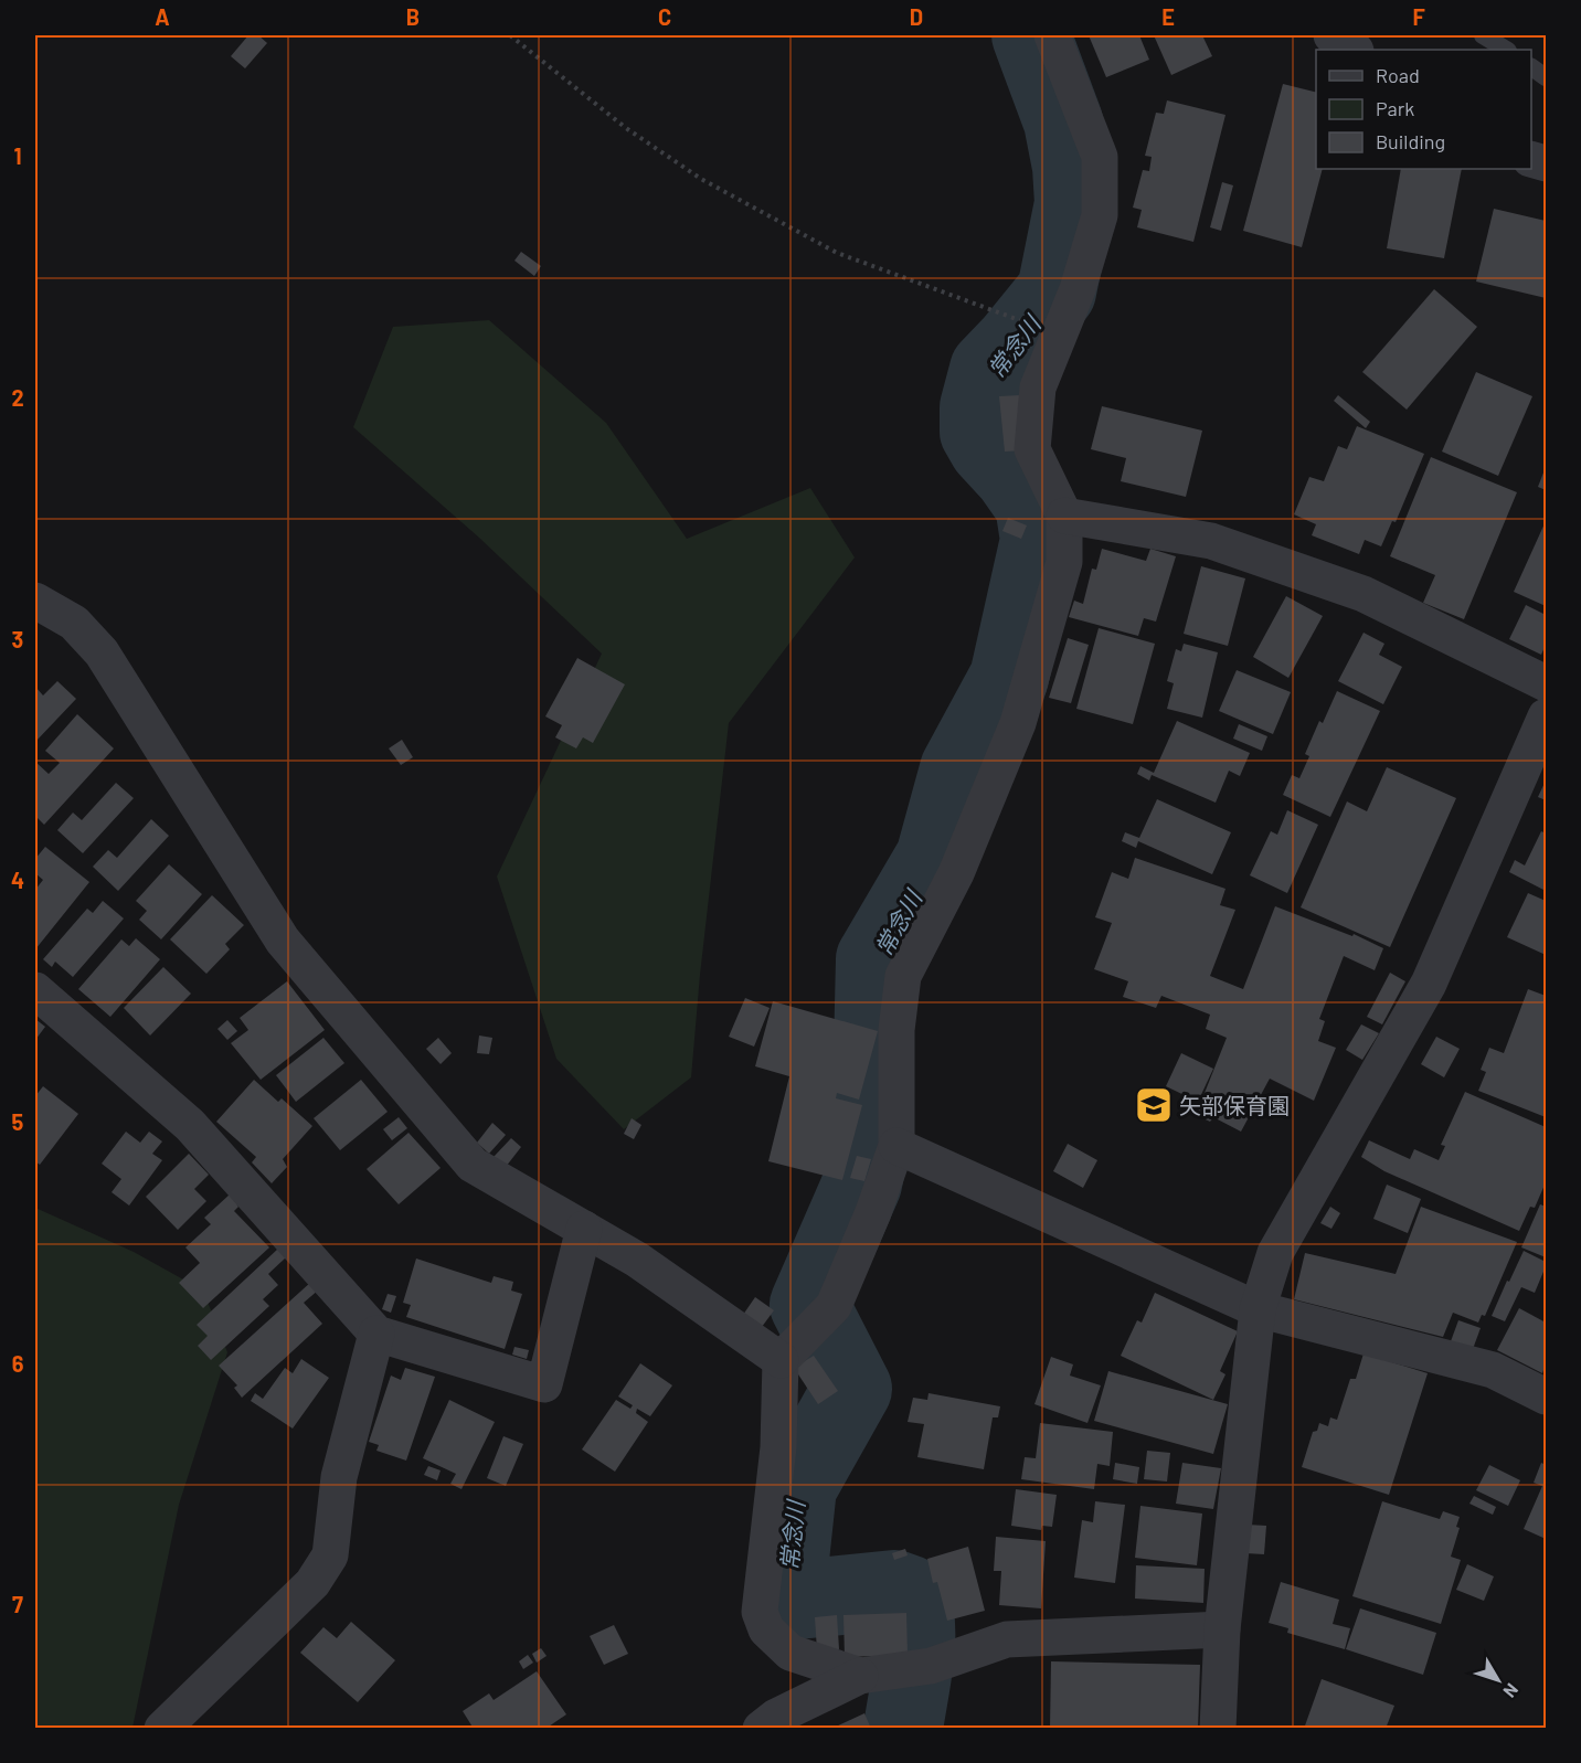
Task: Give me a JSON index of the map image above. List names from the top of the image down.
{
  "water": ["常念川"],
  "places": {
    "school or university": ["矢部保育園"]
  },
  "legend": ["Road", "Park", "Building"],
  "north": "bottom right",
  "grid": {
    "columns": [
      "A",
      "B",
      "C",
      "D",
      "E",
      "F"
    ],
    "rows": [
      "1",
      "2",
      "3",
      "4",
      "5",
      "6",
      "7"
    ]
  }
}
